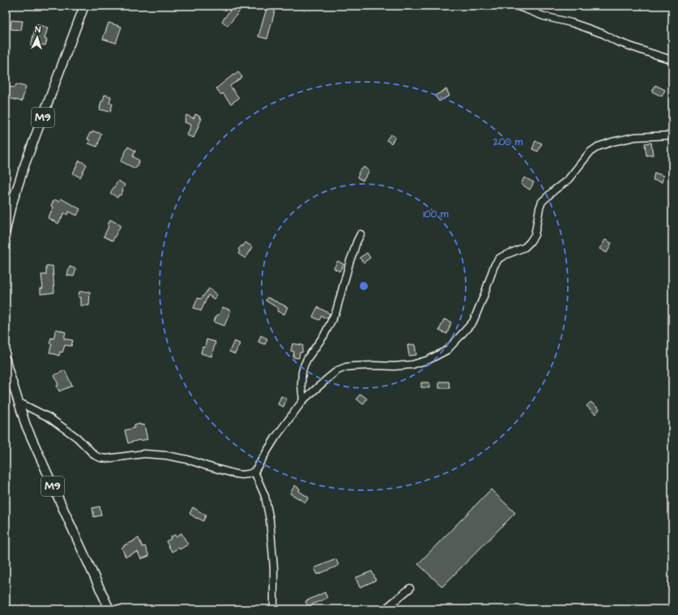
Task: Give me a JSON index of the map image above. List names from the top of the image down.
{
  "streets": {
    "main road": ["M9"]
  },
  "north": "top",
  "rings": ["200 m", "100 m"]
}
